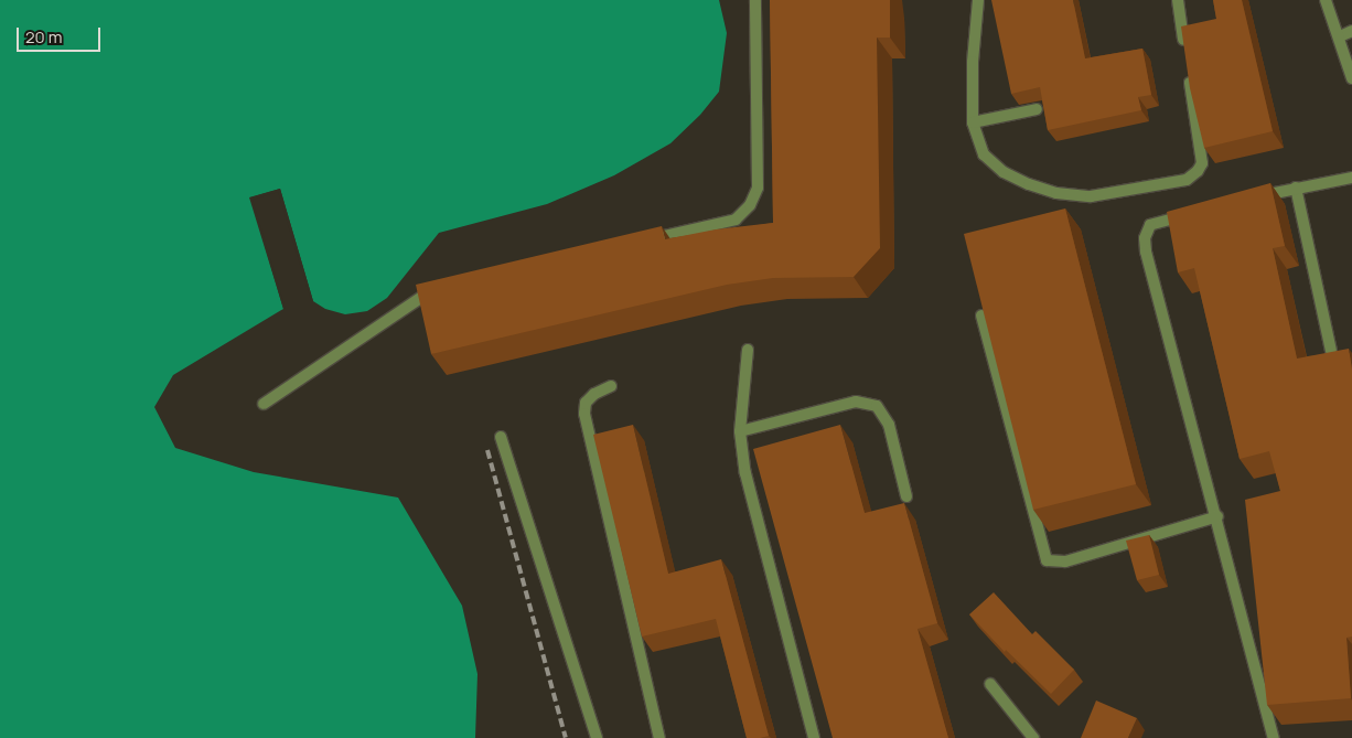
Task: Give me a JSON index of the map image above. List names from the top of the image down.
{
  "scale_bar": "20 m"
}
